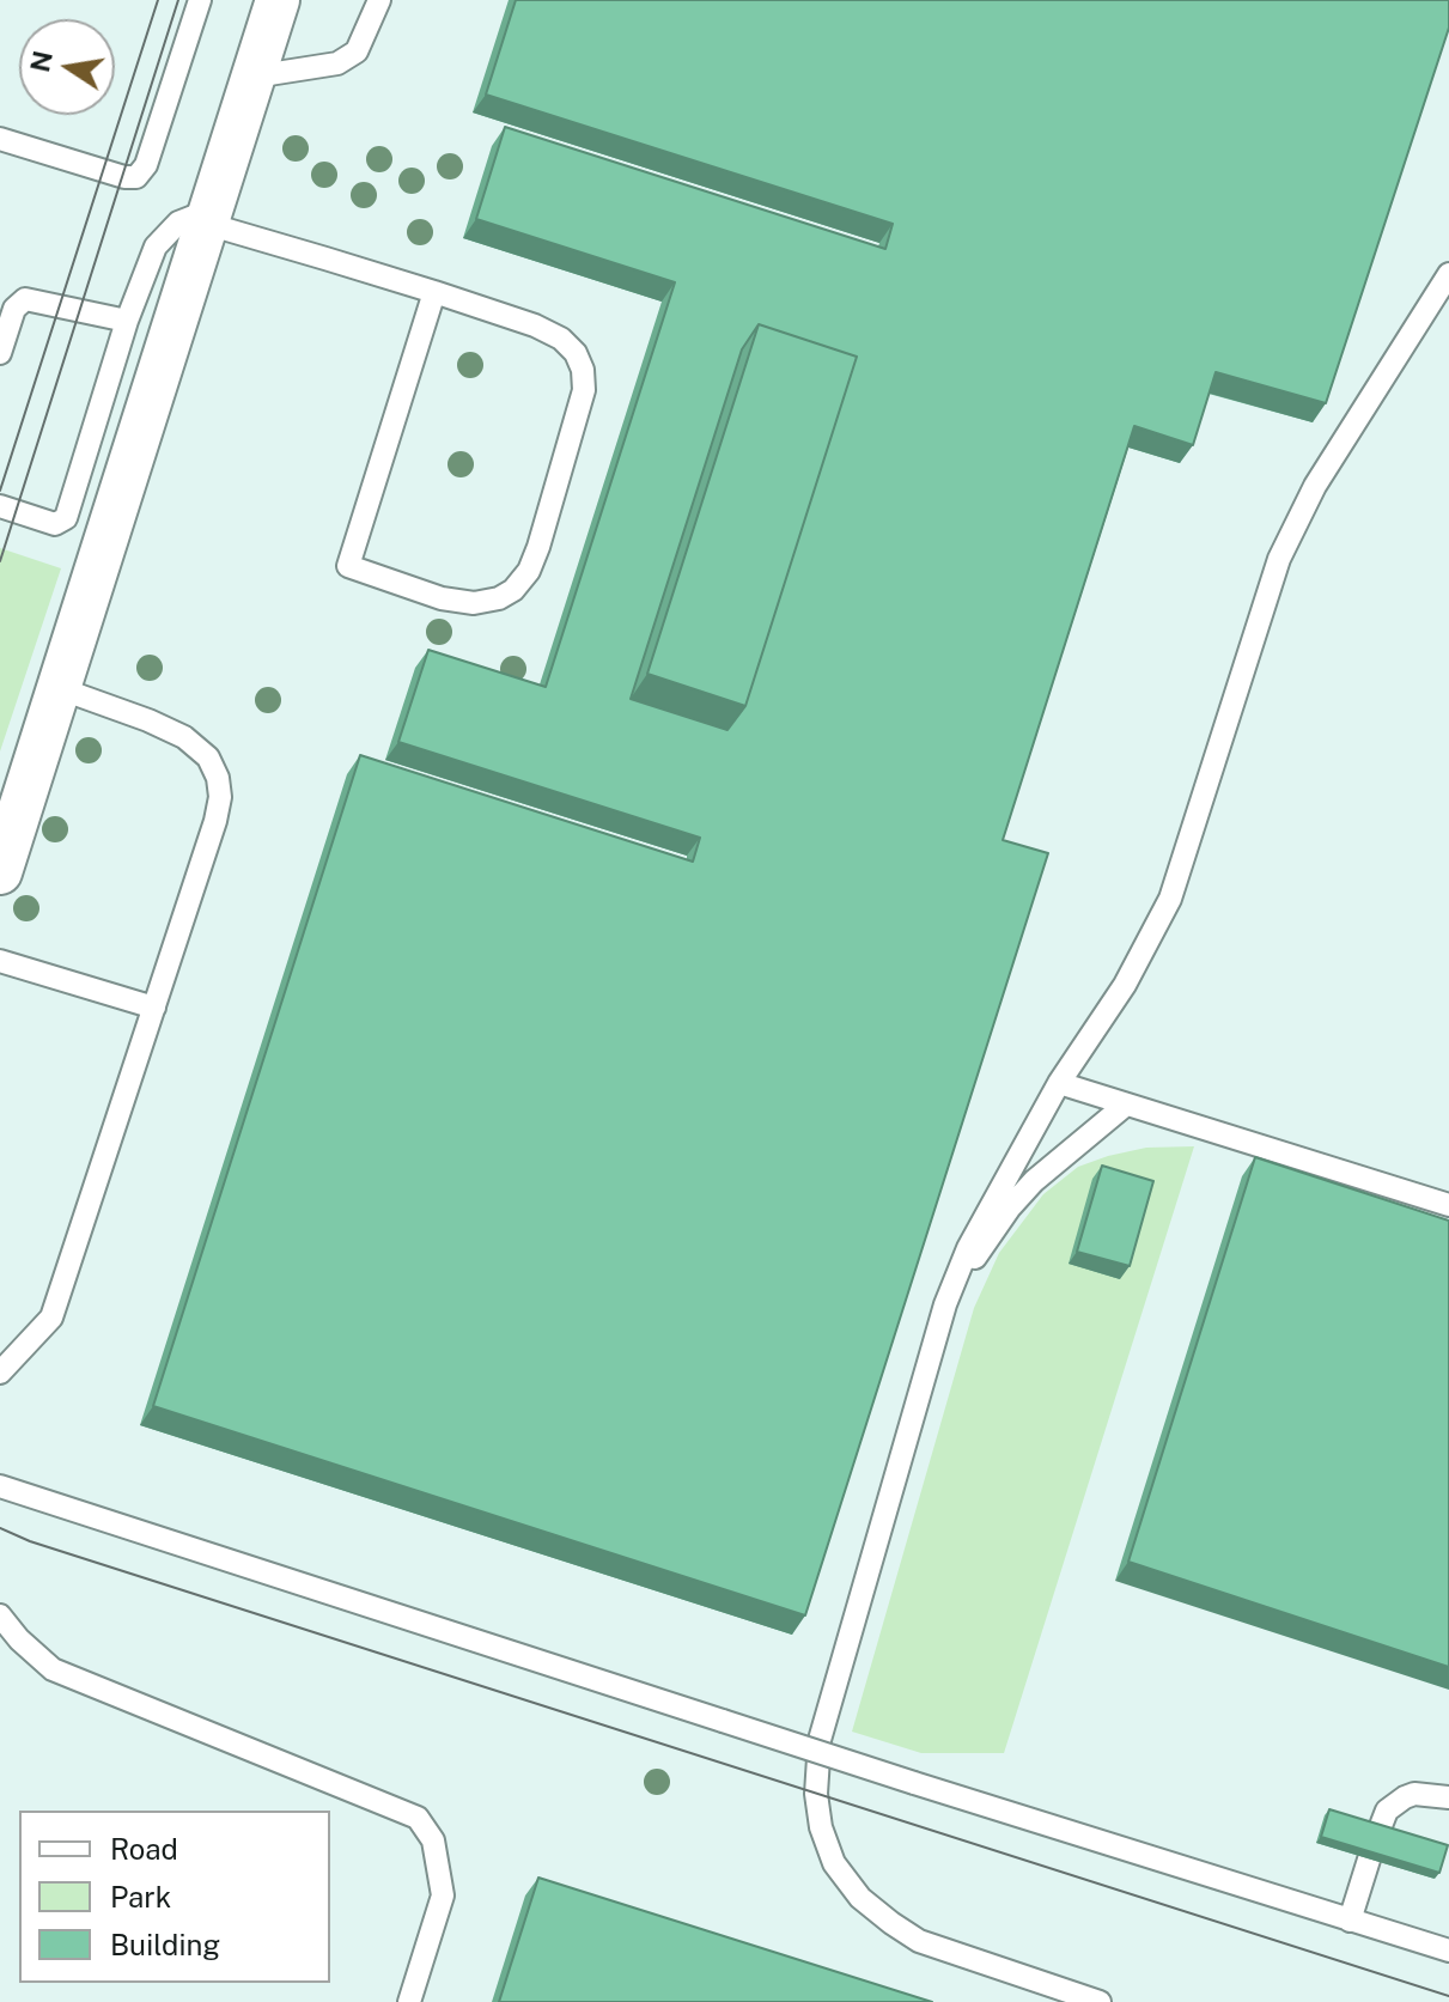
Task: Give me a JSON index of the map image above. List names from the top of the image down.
{
  "legend": ["Road", "Park", "Building"],
  "north": "left"
}
